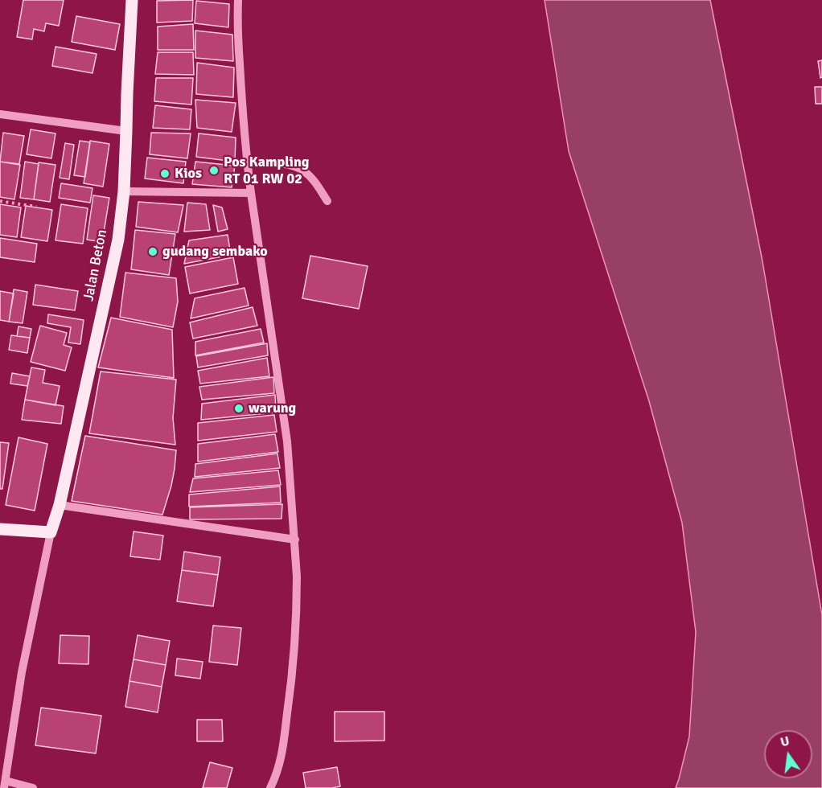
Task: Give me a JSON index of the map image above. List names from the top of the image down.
{
  "streets": {
    "main road": ["Jalan Beton"]
  },
  "places": [
    "Pos Kampling RT 01 RW 02",
    "Kios",
    "gudang sembako",
    "warung"
  ],
  "north": "top"
}
